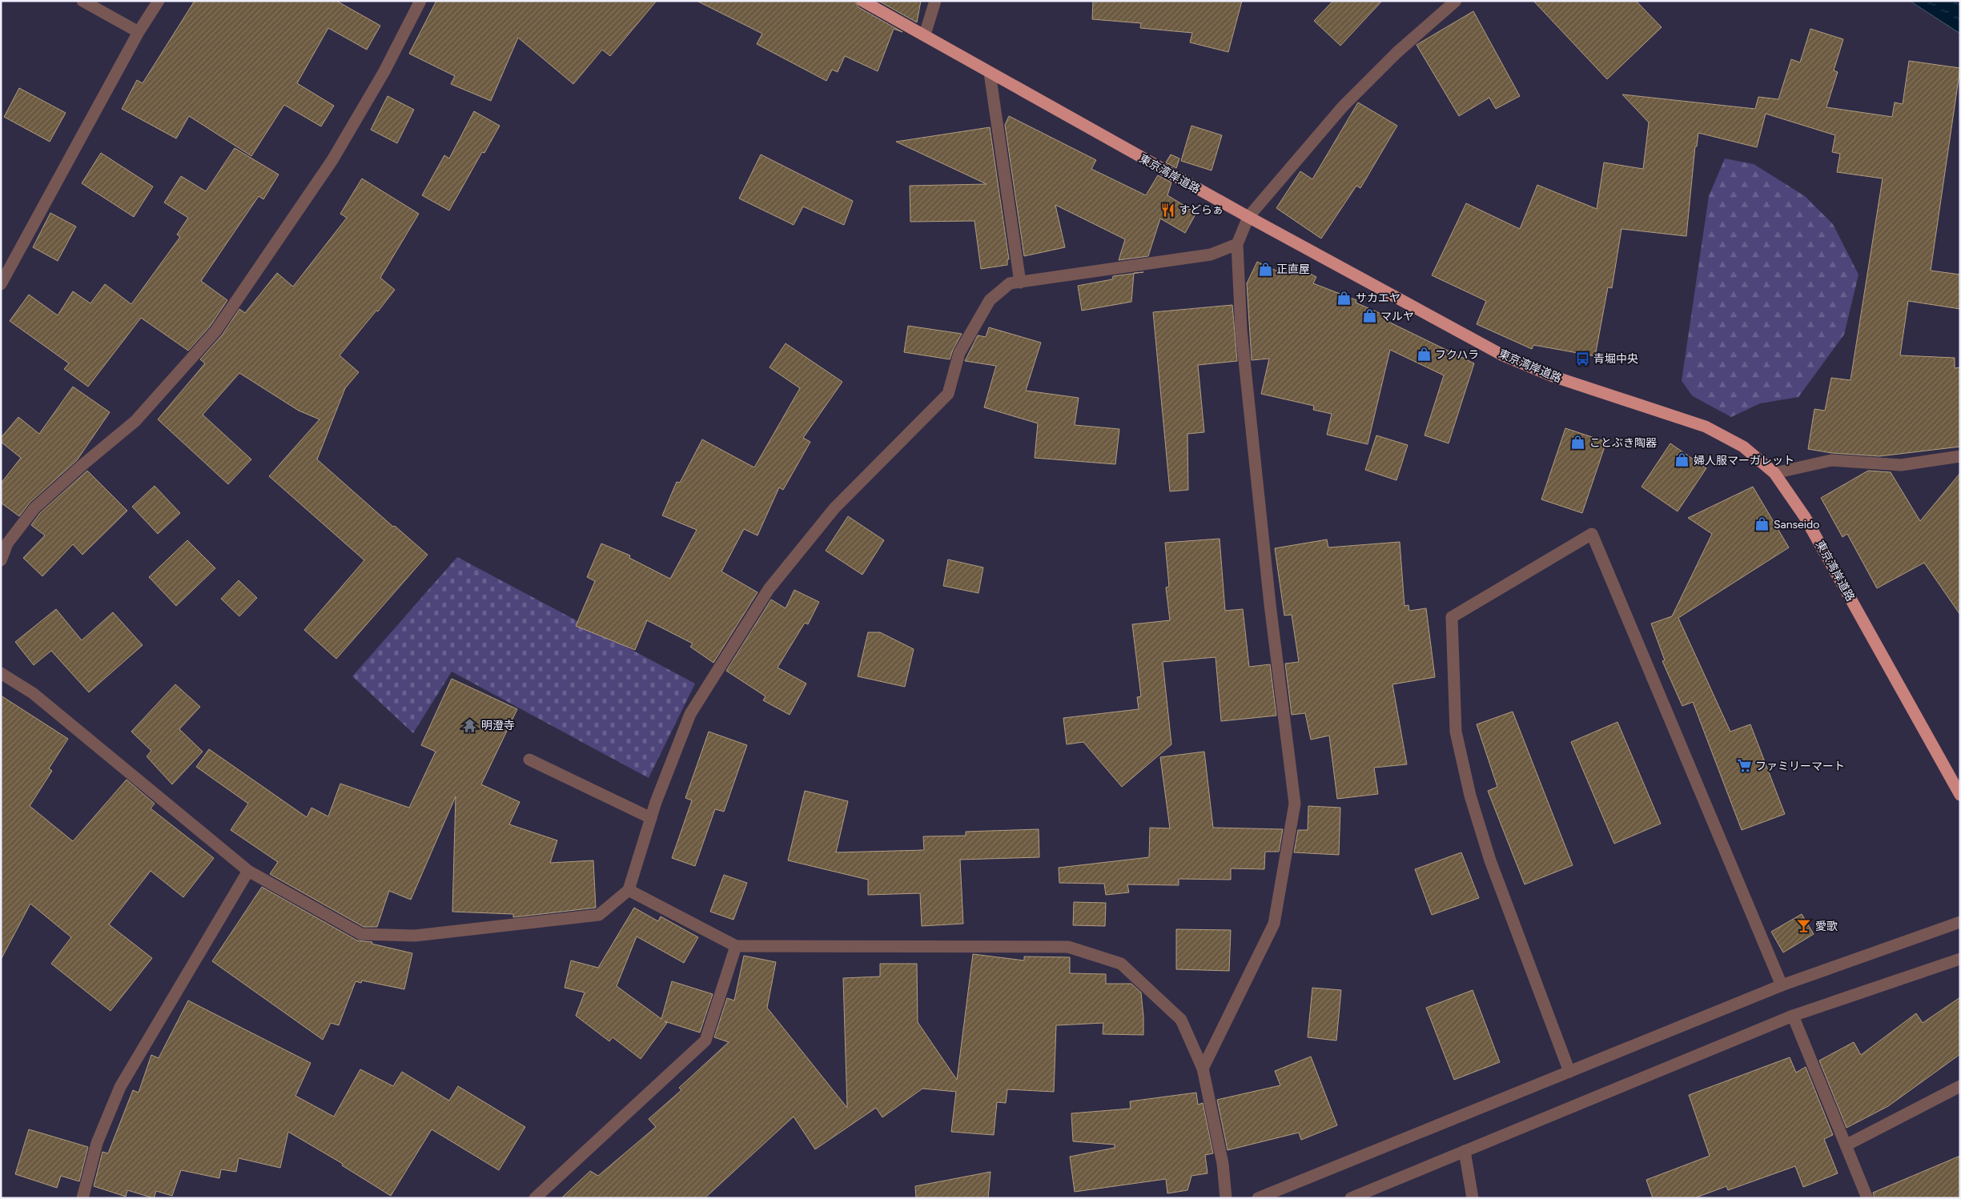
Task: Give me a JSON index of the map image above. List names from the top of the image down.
{
  "streets": {
    "highway": ["東京湾岸道路"]
  },
  "places": {
    "restaurant": ["すどらぁ"],
    "shop": [
      "正直屋",
      "サカエヤ",
      "マルヤ",
      "フクハラ",
      "ことぶき陶器",
      "婦人服マーガレット",
      "Sanseido"
    ],
    "bus stop": ["青堀中央"],
    "temple": ["明澄寺"],
    "supermarket": ["ファミリーマート"],
    "bar": ["愛歌"]
  }
}
